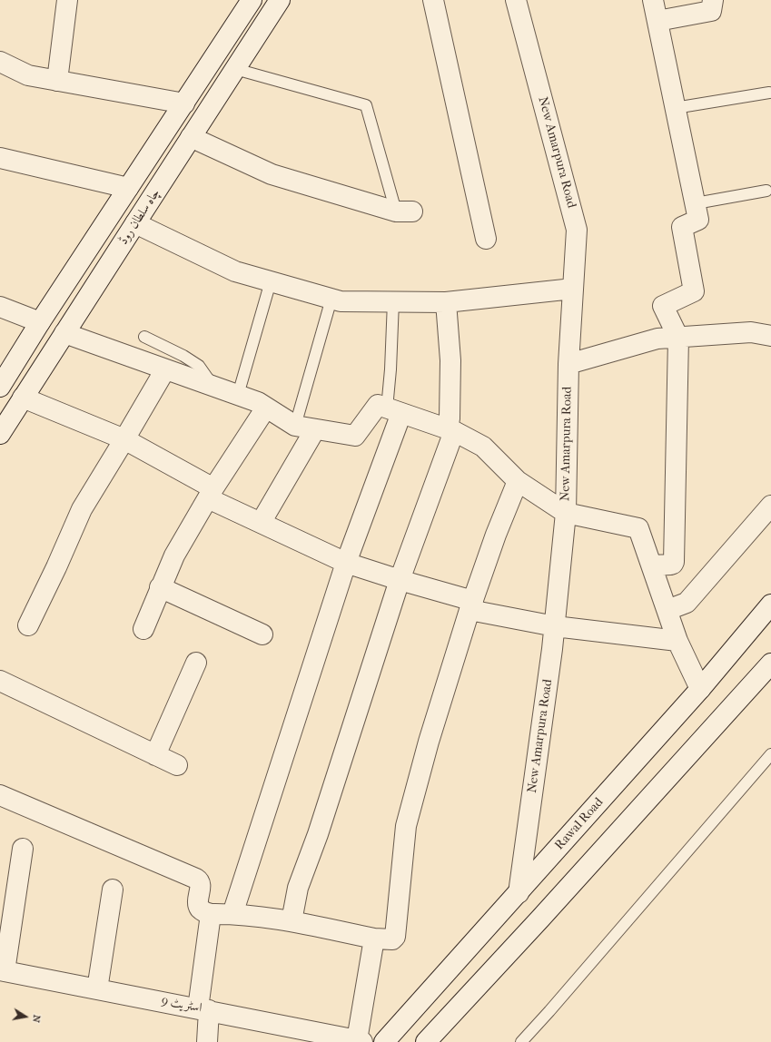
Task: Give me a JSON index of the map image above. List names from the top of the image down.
{
  "streets": {
    "street": [
      "New Amarpura Road",
      "چاہ سلطان روڈ",
      "Rawal Road",
      "اسٹریٹ 9"
    ]
  },
  "crossings": [
    ["New Amarpura Road", "Rawal Road"]
  ],
  "north": "right"
}
